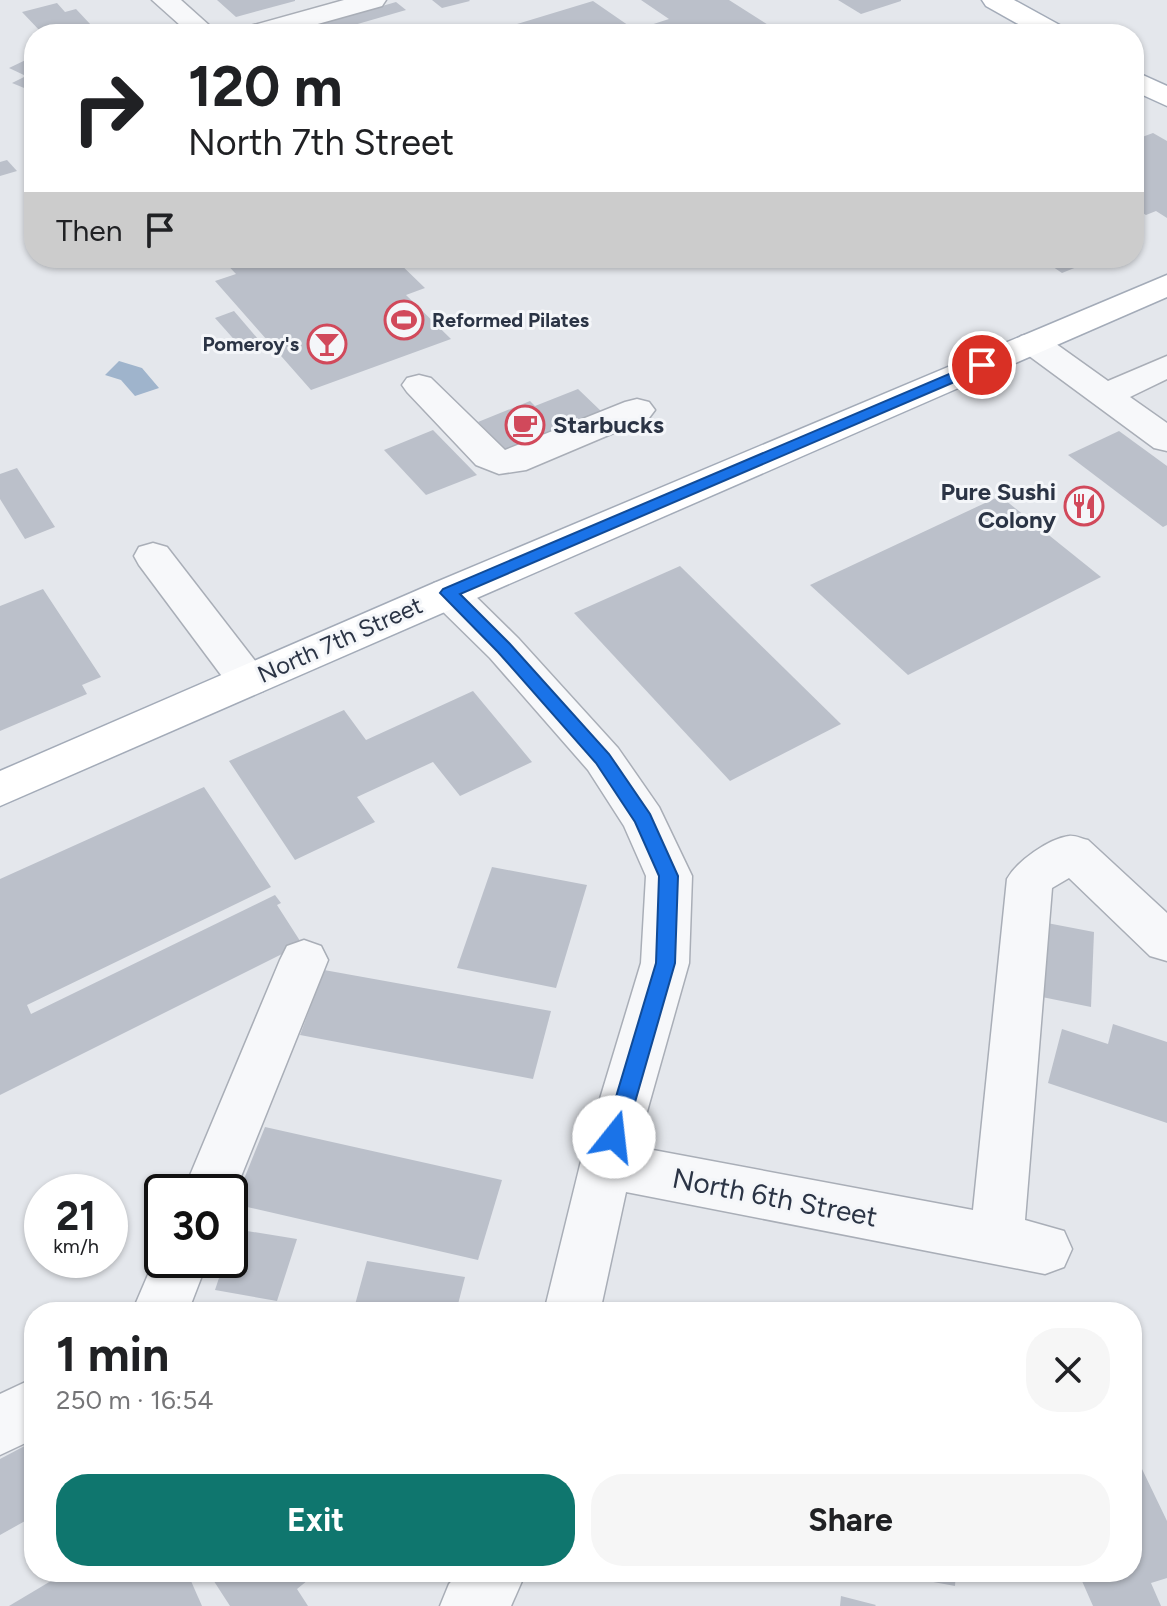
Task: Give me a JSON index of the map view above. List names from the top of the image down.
{
  "streets": {
    "main road": ["North 7th Street"],
    "street": ["North 6th Street"]
  },
  "places": {
    "sports": ["Reformed Pilates"],
    "bar": ["Pomeroy's"],
    "cafe": ["Starbucks"],
    "restaurant": ["Pure Sushi Colony"]
  },
  "page": {
    "turn": ["120 m", "North 7th Street"],
    "then": "Then",
    "speed": "21 km/h",
    "limit": "30",
    "heading": ["1 min", "250 m · 16:54"],
    "buttons": ["Exit", "Share"]
  }
}
